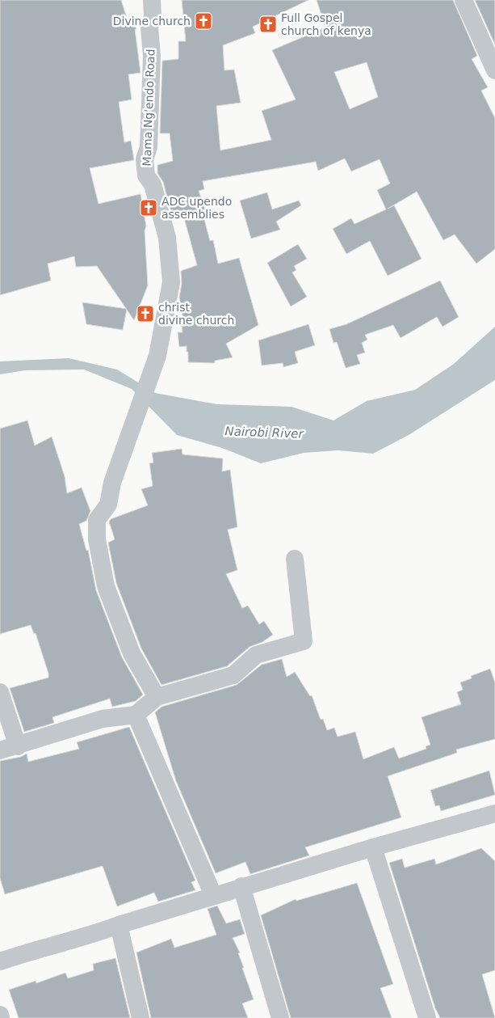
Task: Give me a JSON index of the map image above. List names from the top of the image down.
{
  "streets": {
    "street": ["Mama Ng'endo Road"]
  },
  "water": ["Nairobi River"],
  "places": {
    "church": [
      "Divine church",
      "Full Gospel church of kenya",
      "ADC upendo assemblies",
      "christ divine church"
    ]
  }
}
